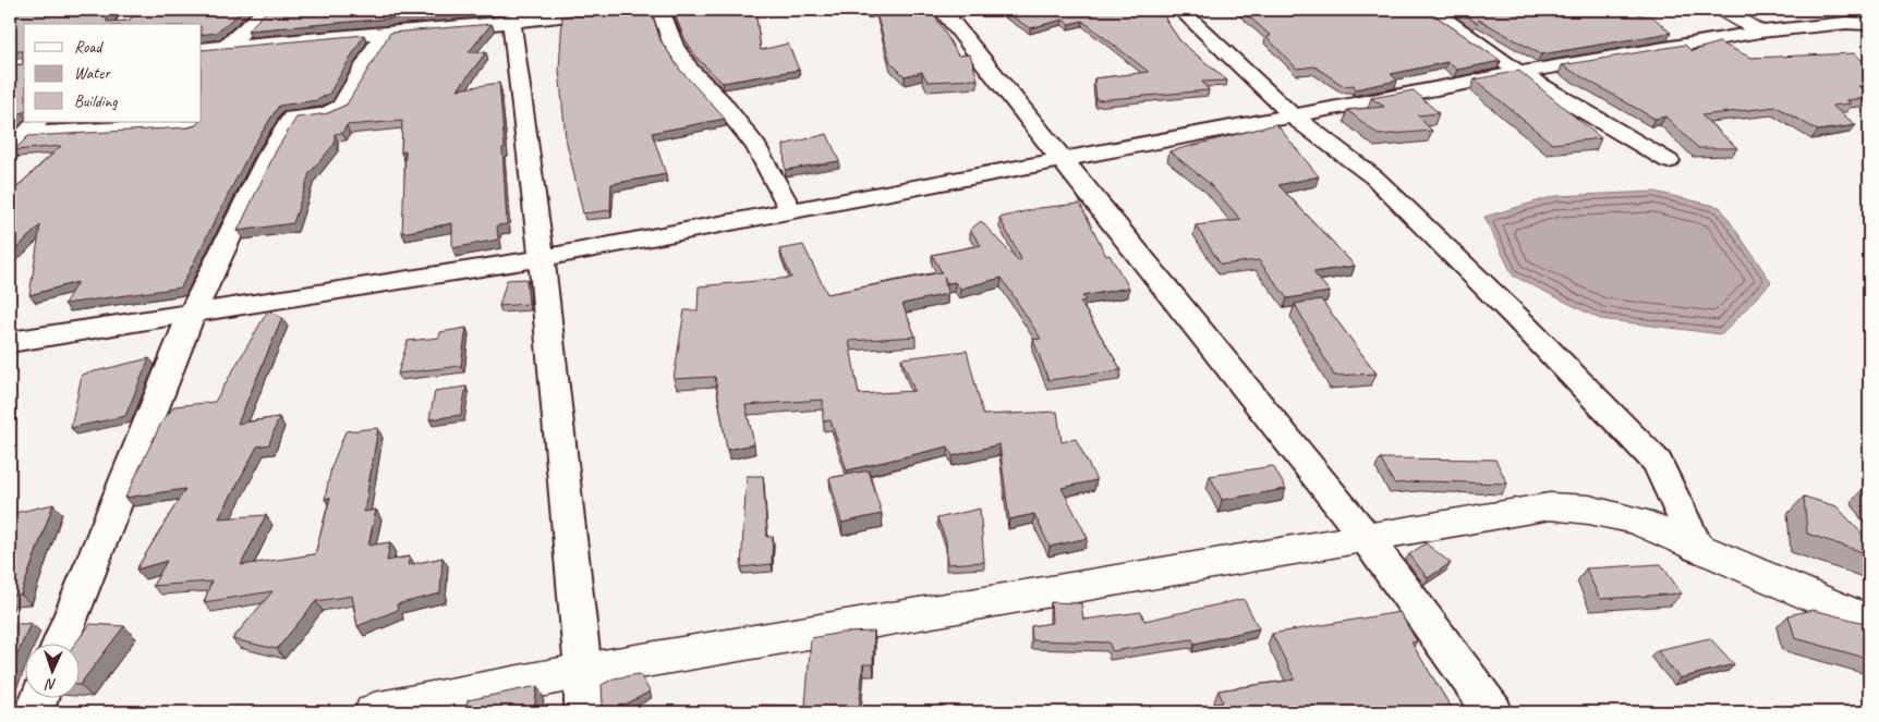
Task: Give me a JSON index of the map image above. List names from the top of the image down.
{
  "legend": ["Road", "Water", "Building"],
  "north": "bottom"
}
